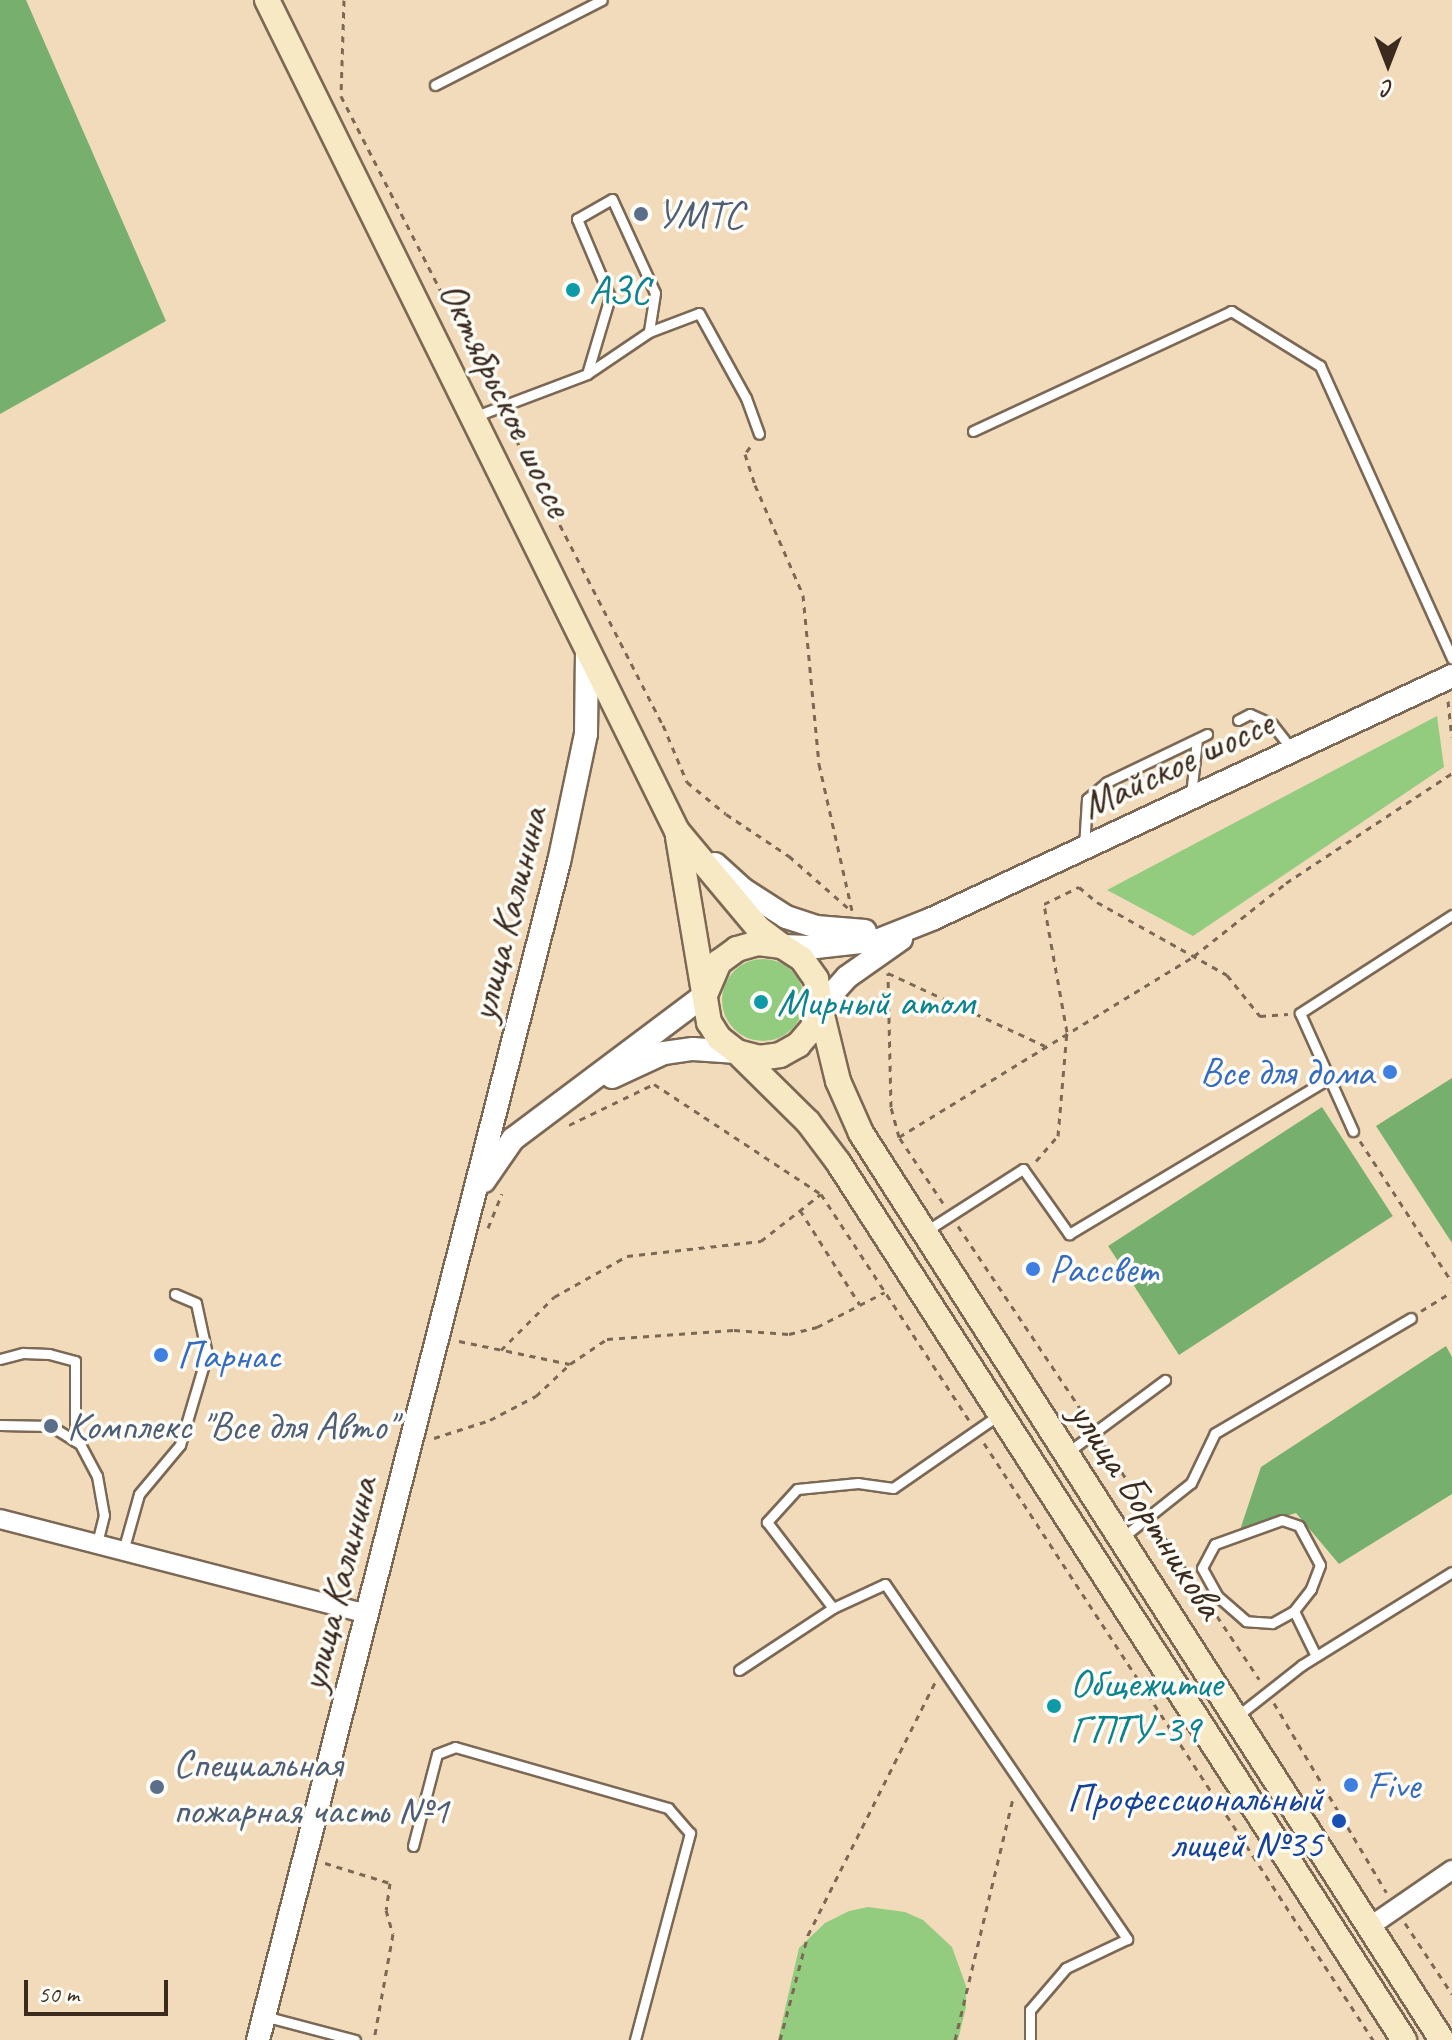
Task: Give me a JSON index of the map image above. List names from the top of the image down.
{
  "streets": {
    "main road": ["Октябрьское шоссе", "улица Бортникова"],
    "street": ["Майское шоссе", "улица Калинина"]
  },
  "crossings": [
    ["Октябрьское шоссе", "Майское шоссе"],
    ["Октябрьское шоссе", "улица Калинина"],
    ["Октябрьское шоссе", "улица Бортникова"],
    ["Майское шоссе", "улица Калинина"],
    ["Майское шоссе", "улица Бортникова"],
    ["улица Калинина", "улица Бортникова"]
  ],
  "places": [
    "УМТС",
    "АЗС",
    "Мирный атом",
    "Все для дома",
    "Рассвет",
    "Парнас",
    "Комплекс \"Все для Авто\"",
    "Общежитие ГПТУ-39",
    "Five",
    "Специальная пожарная часть №1",
    "Профессиональный лицей №35"
  ],
  "scale_bar": "50 m",
  "north": "bottom"
}
